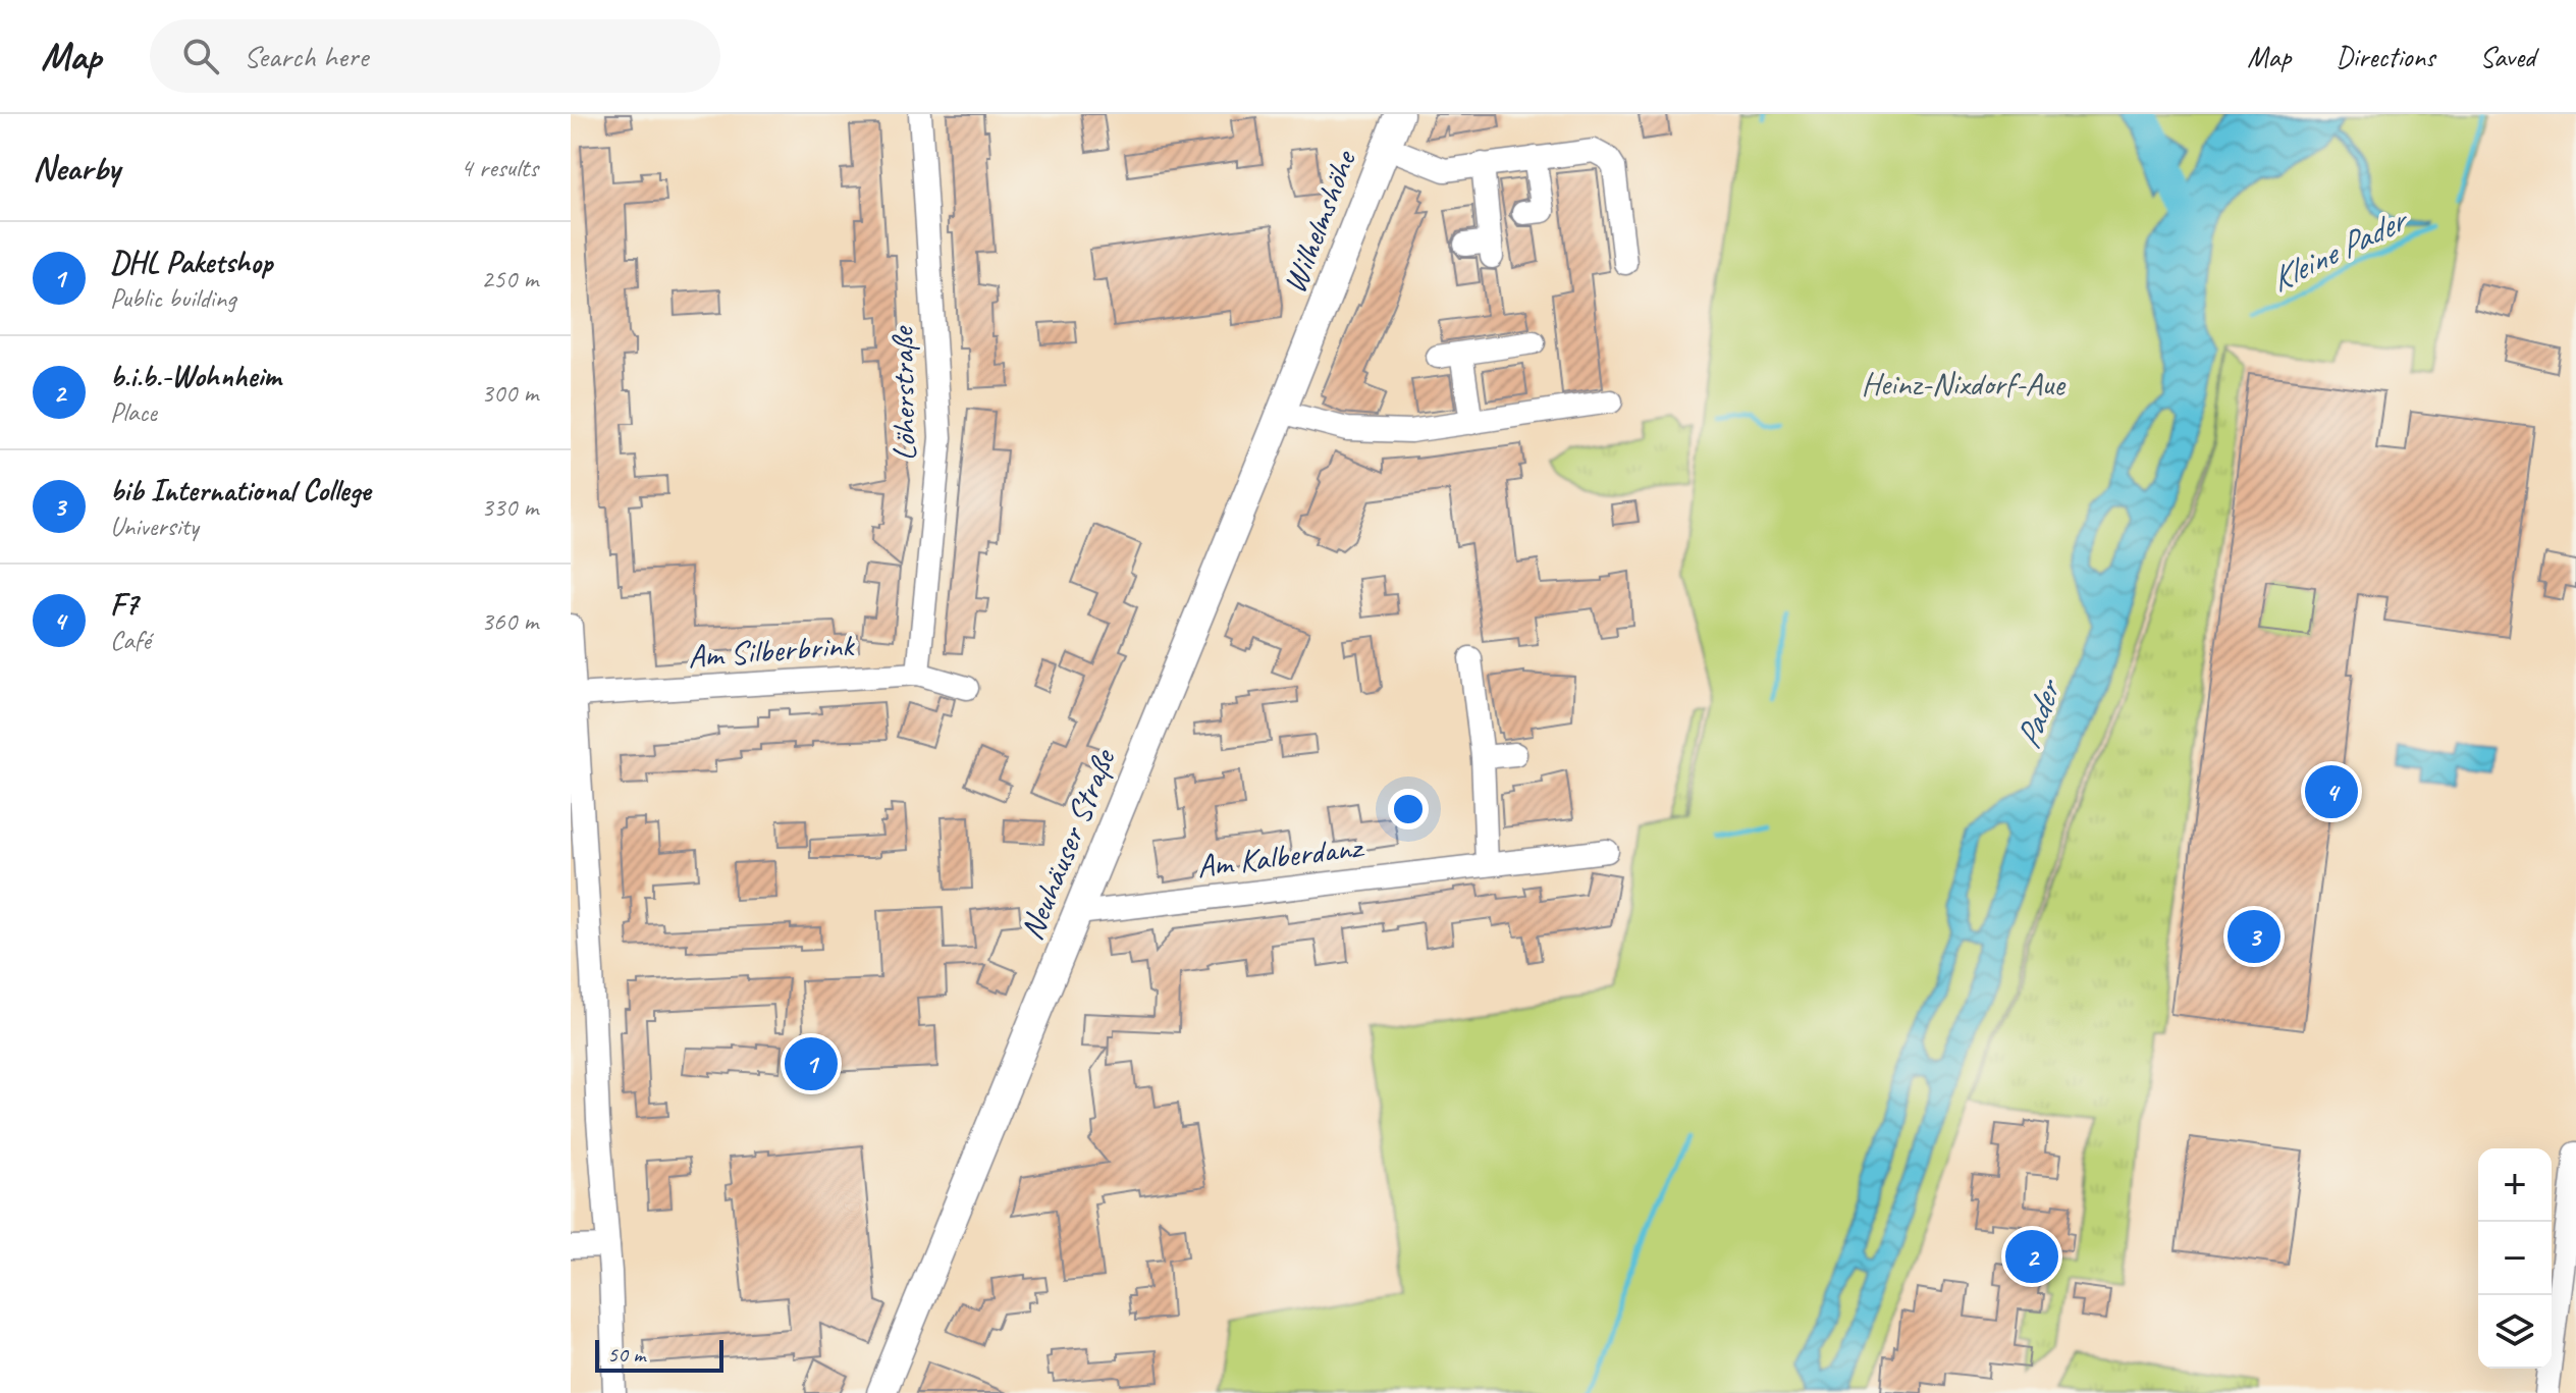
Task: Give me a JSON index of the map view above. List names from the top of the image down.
{
  "streets": {
    "main road": ["Wilhelmshöhe", "Neuhäuser Straße"],
    "street": ["Löherstraße", "Am Silberbrink", "Am Kalberdanz"]
  },
  "crossings": [
    ["Wilhelmshöhe", "Neuhäuser Straße"],
    ["Löherstraße", "Am Silberbrink"],
    ["Neuhäuser Straße", "Am Kalberdanz"]
  ],
  "water": ["Kleine Pader", "Pader"],
  "parks": ["Heinz-Nixdorf-Aue"],
  "scale_bar": "50 m",
  "page": {
    "header": "Map",
    "search": "Search here",
    "nav": ["Map", "Directions", "Saved"],
    "heading": ["Nearby", "4 results"],
    "list": [
      {
        "mark": "1",
        "name": "DHL Paketshop",
        "note": "Public building",
        "value": "250 m"
      },
      {
        "mark": "2",
        "name": "b.i.b.-Wohnheim",
        "note": "Place",
        "value": "300 m"
      },
      {
        "mark": "3",
        "name": "bib International College",
        "note": "University",
        "value": "330 m"
      },
      {
        "mark": "4",
        "name": "F7",
        "note": "Café",
        "value": "360 m"
      }
    ],
    "pins": [
      "4",
      "3",
      "1",
      "2"
    ],
    "map_buttons": ["+", "−"],
    "scale": "50 m"
  }
}
